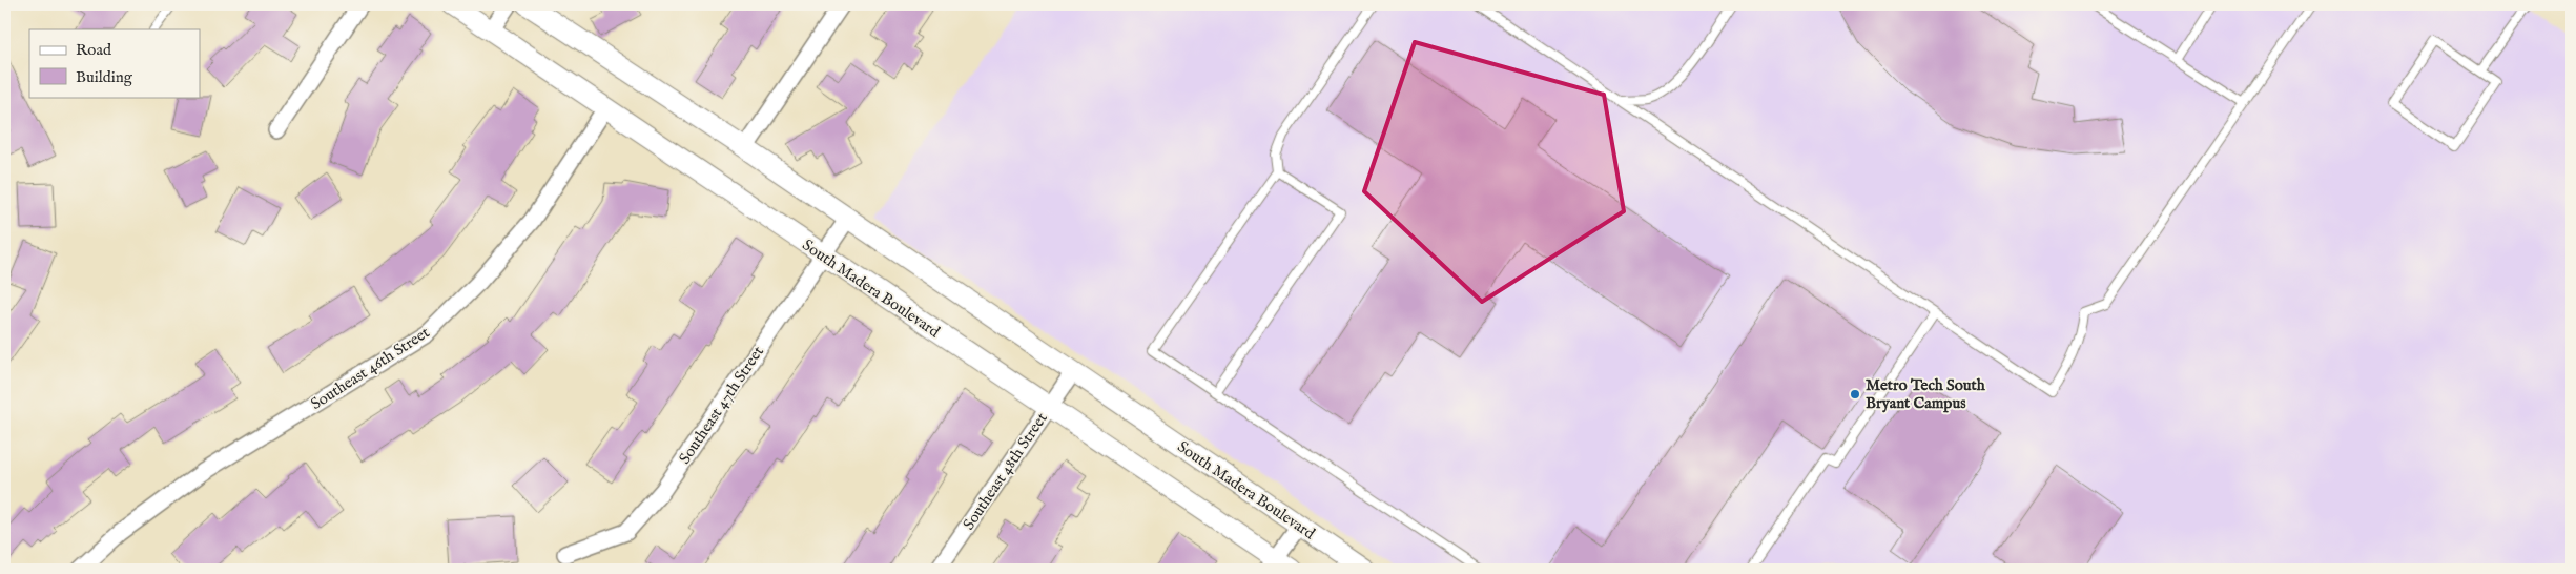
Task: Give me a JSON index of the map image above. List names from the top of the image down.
{
  "streets": {
    "street": [
      "South Madera Boulevard",
      "Southeast 46th Street",
      "Southeast 47th Street",
      "Southeast 48th Street"
    ]
  },
  "crossings": [
    ["South Madera Boulevard", "Southeast 46th Street"],
    ["South Madera Boulevard", "Southeast 47th Street"],
    ["South Madera Boulevard", "Southeast 48th Street"]
  ],
  "places": ["Metro Tech South Bryant Campus"],
  "legend": ["Road", "Building"]
}
